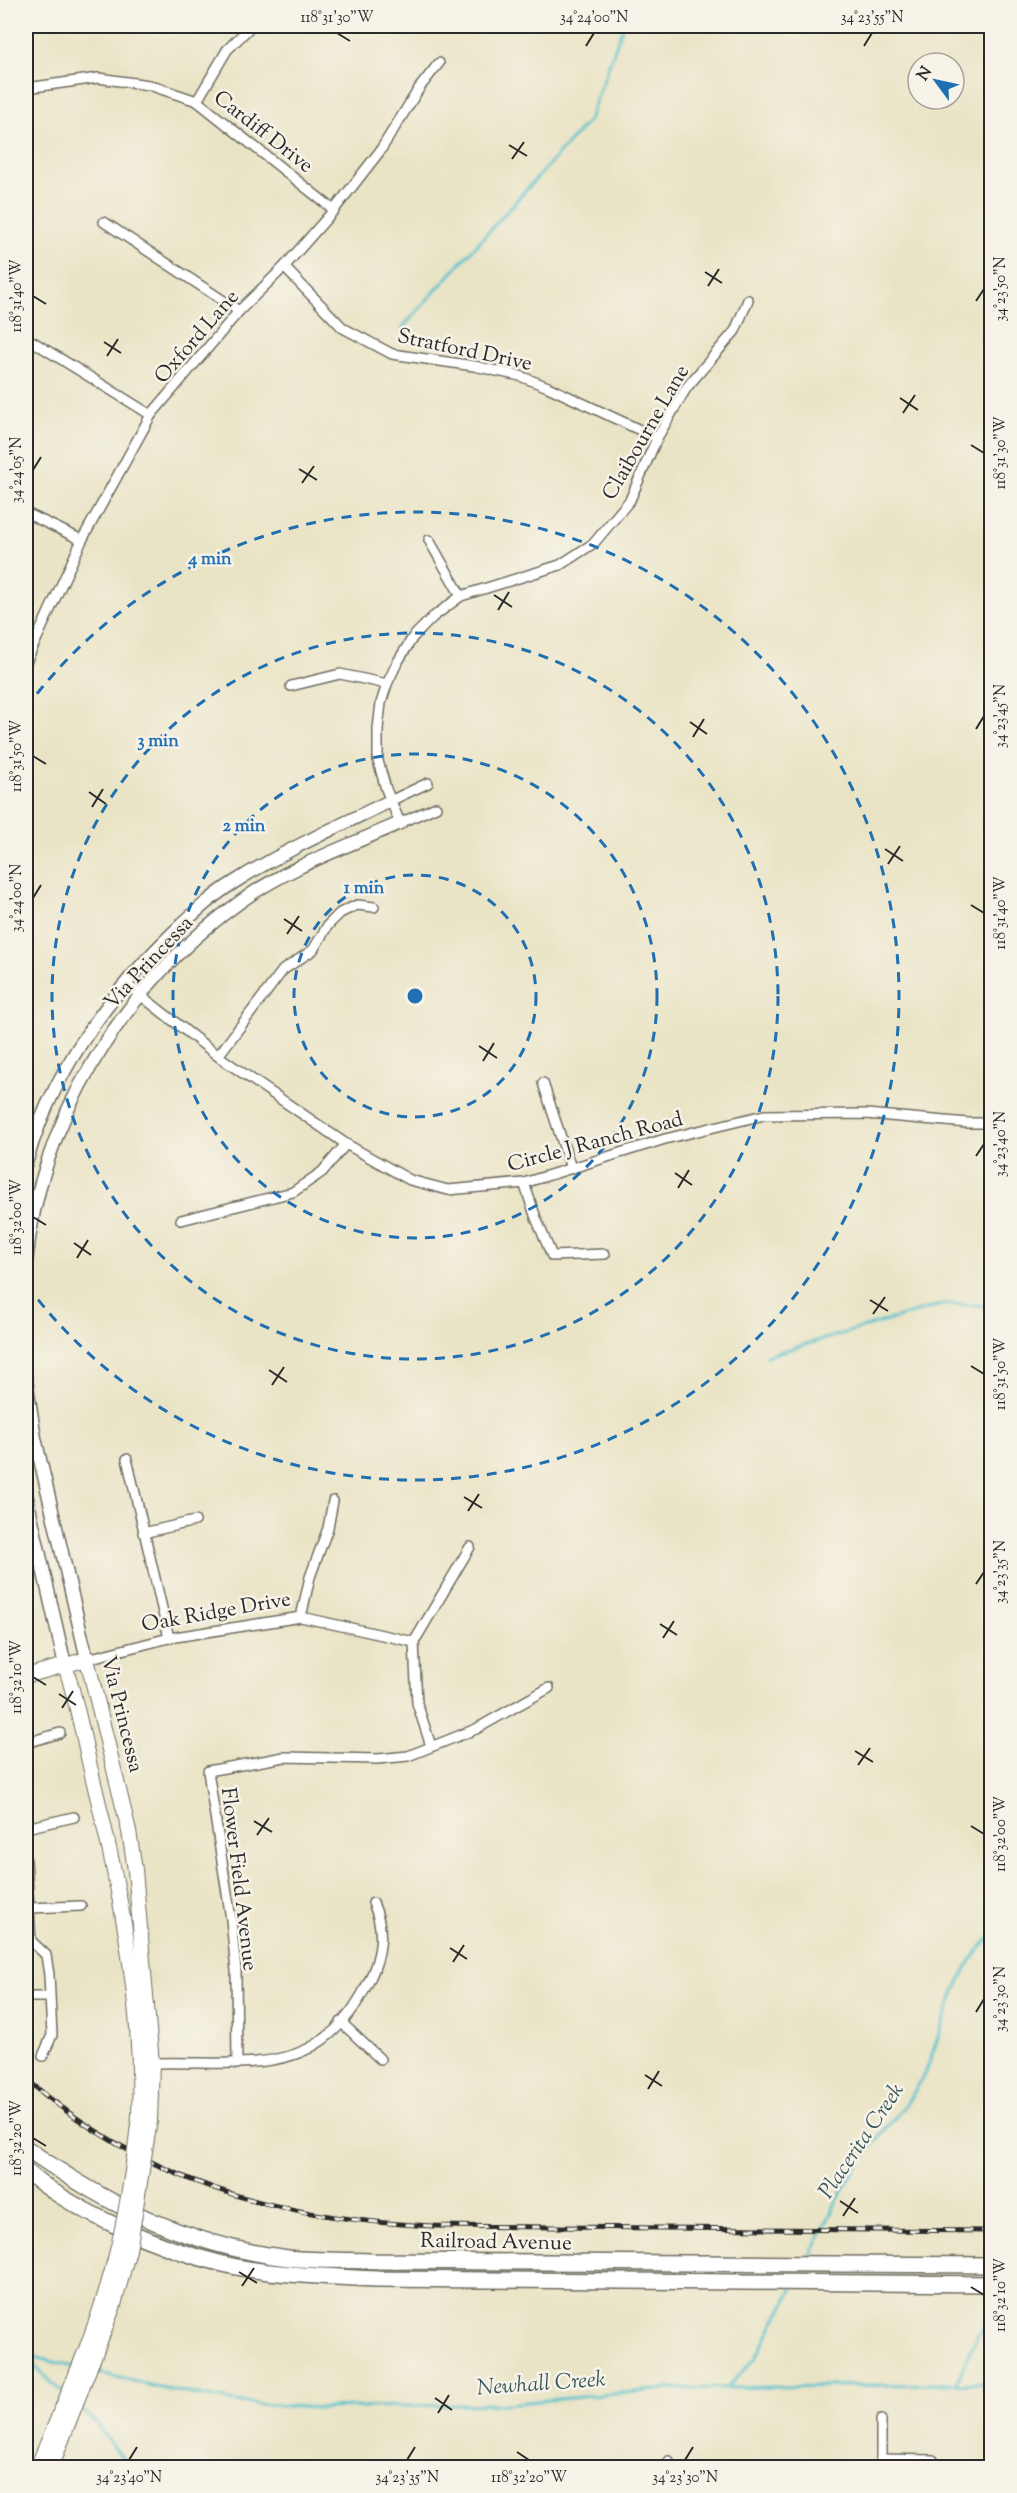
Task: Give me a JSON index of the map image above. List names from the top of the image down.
{
  "streets": {
    "main road": ["Via Princessa", "Oak Ridge Drive", "Railroad Avenue"],
    "street": [
      "Cardiff Drive",
      "Oxford Lane",
      "Stratford Drive",
      "Claibourne Lane",
      "Circle J Ranch Road",
      "Flower Field Avenue"
    ]
  },
  "crossings": [
    ["Cardiff Drive", "Oxford Lane"],
    ["Oxford Lane", "Stratford Drive"],
    ["Stratford Drive", "Claibourne Lane"],
    ["Claibourne Lane", "Via Princessa"],
    ["Via Princessa", "Circle J Ranch Road"],
    ["Via Princessa", "Oak Ridge Drive"]
  ],
  "water": ["Placerita Creek", "Newhall Creek"],
  "north": "top left",
  "coordinates": [
    "118°31'30\"W",
    "34°24'00\"N",
    "34°23'55\"N",
    "34°23'50\"N",
    "118°31'40\"W",
    "34°24'05\"N",
    "34°23'45\"N",
    "118°31'50\"W",
    "34°23'40\"N",
    "118°32'00\"W",
    "34°23'35\"N",
    "118°32'10\"W",
    "34°23'30\"N",
    "118°32'20\"W"
  ],
  "rings": [
    "4 min",
    "3 min",
    "2 min",
    "1 min"
  ]
}
